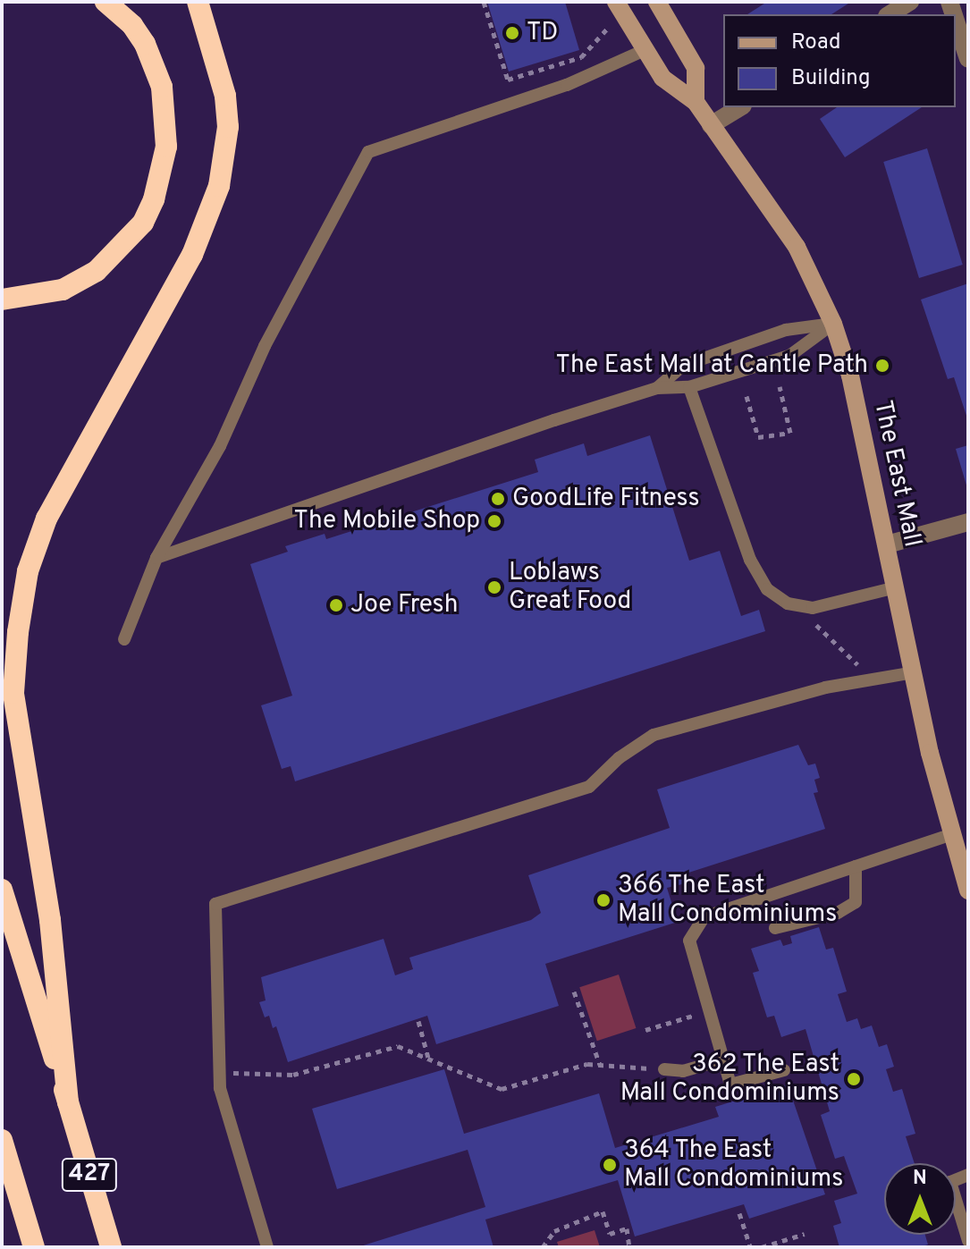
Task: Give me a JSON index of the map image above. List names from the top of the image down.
{
  "streets": {
    "highway": ["427"],
    "main road": ["The East Mall"]
  },
  "places": [
    "TD",
    "The East Mall at Cantle Path",
    "GoodLife Fitness",
    "The Mobile Shop",
    "Loblaws Great Food",
    "Joe Fresh",
    "366 The East Mall Condominiums",
    "362 The East Mall Condominiums",
    "364 The East Mall Condominiums"
  ],
  "legend": ["Road", "Building"],
  "north": "top"
}
